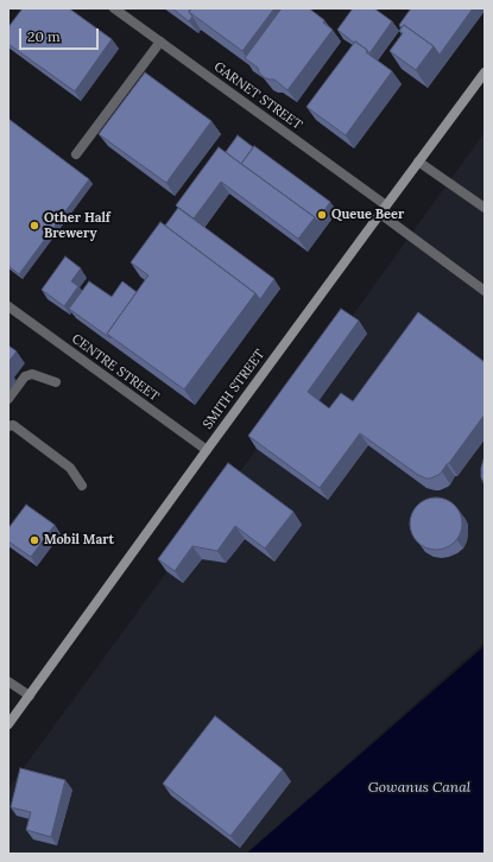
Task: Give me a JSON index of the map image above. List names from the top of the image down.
{
  "streets": {
    "street": ["GARNET STREET", "CENTRE STREET", "SMITH STREET"]
  },
  "crossings": [
    ["GARNET STREET", "SMITH STREET"],
    ["CENTRE STREET", "SMITH STREET"]
  ],
  "water": ["Gowanus Canal"],
  "places": ["Queue Beer", "Other Half Brewery", "Mobil Mart"],
  "scale_bar": "20 m"
}
